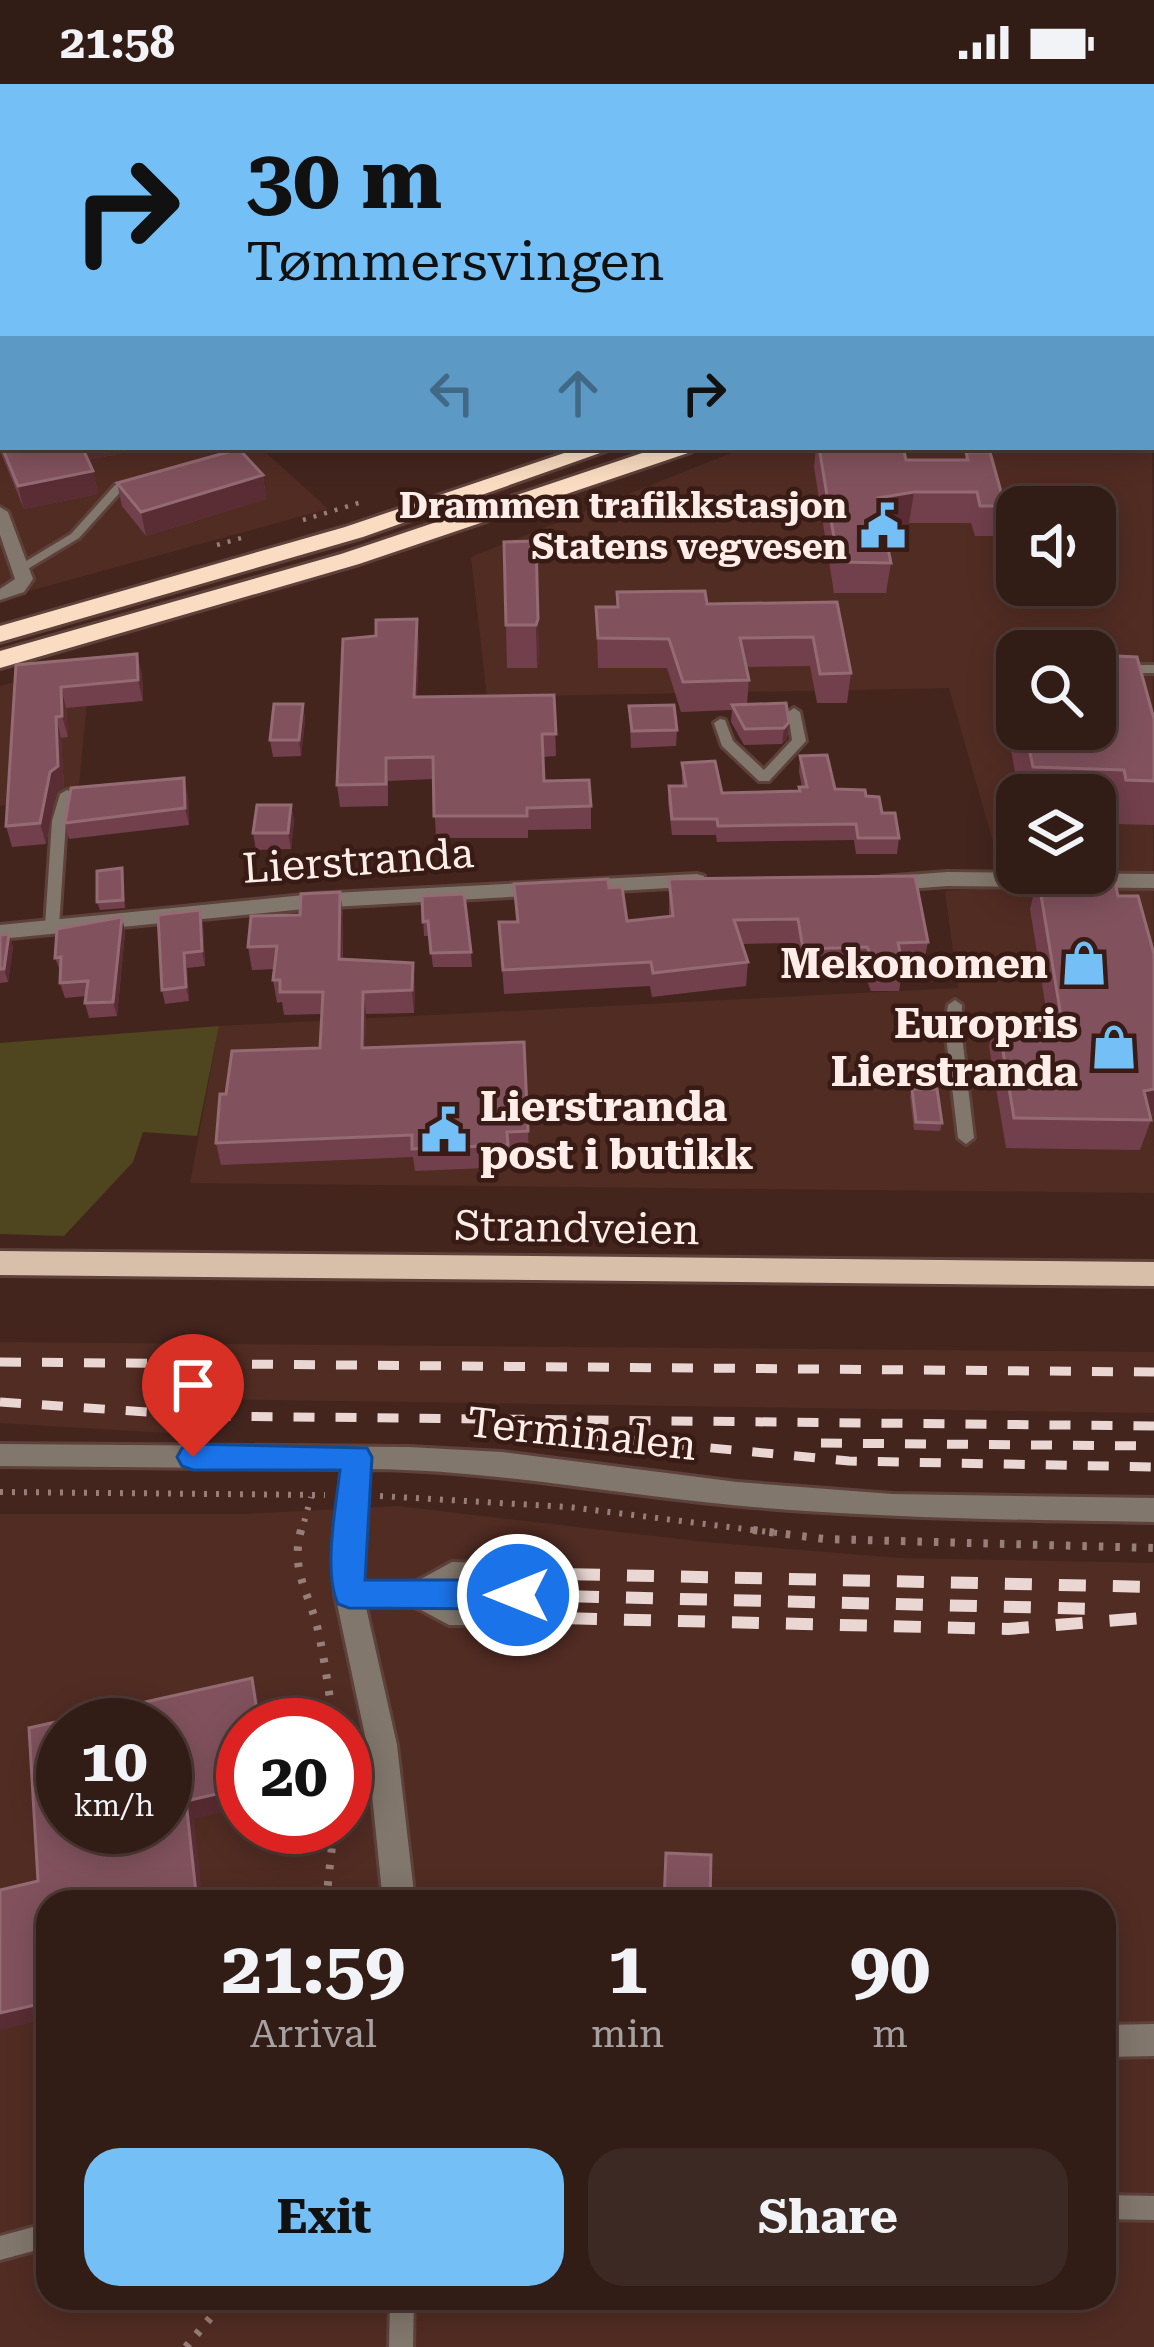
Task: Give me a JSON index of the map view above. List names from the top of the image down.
{
  "streets": {
    "main road": ["Strandveien"],
    "street": ["Lierstranda", "Terminalen"]
  },
  "places": {
    "public building": ["Drammen trafikkstasjon Statens vegvesen", "Lierstranda post i butikk"],
    "shop": ["Mekonomen", "Europris Lierstranda"]
  },
  "page": {
    "status": "21:58",
    "turn": ["30 m", "Tømmersvingen"],
    "speed": "10 km/h",
    "limit": "20",
    "eta": [
      "21:59",
      "Arrival",
      "1",
      "min",
      "90",
      "m"
    ],
    "buttons": ["Exit", "Share"]
  }
}
